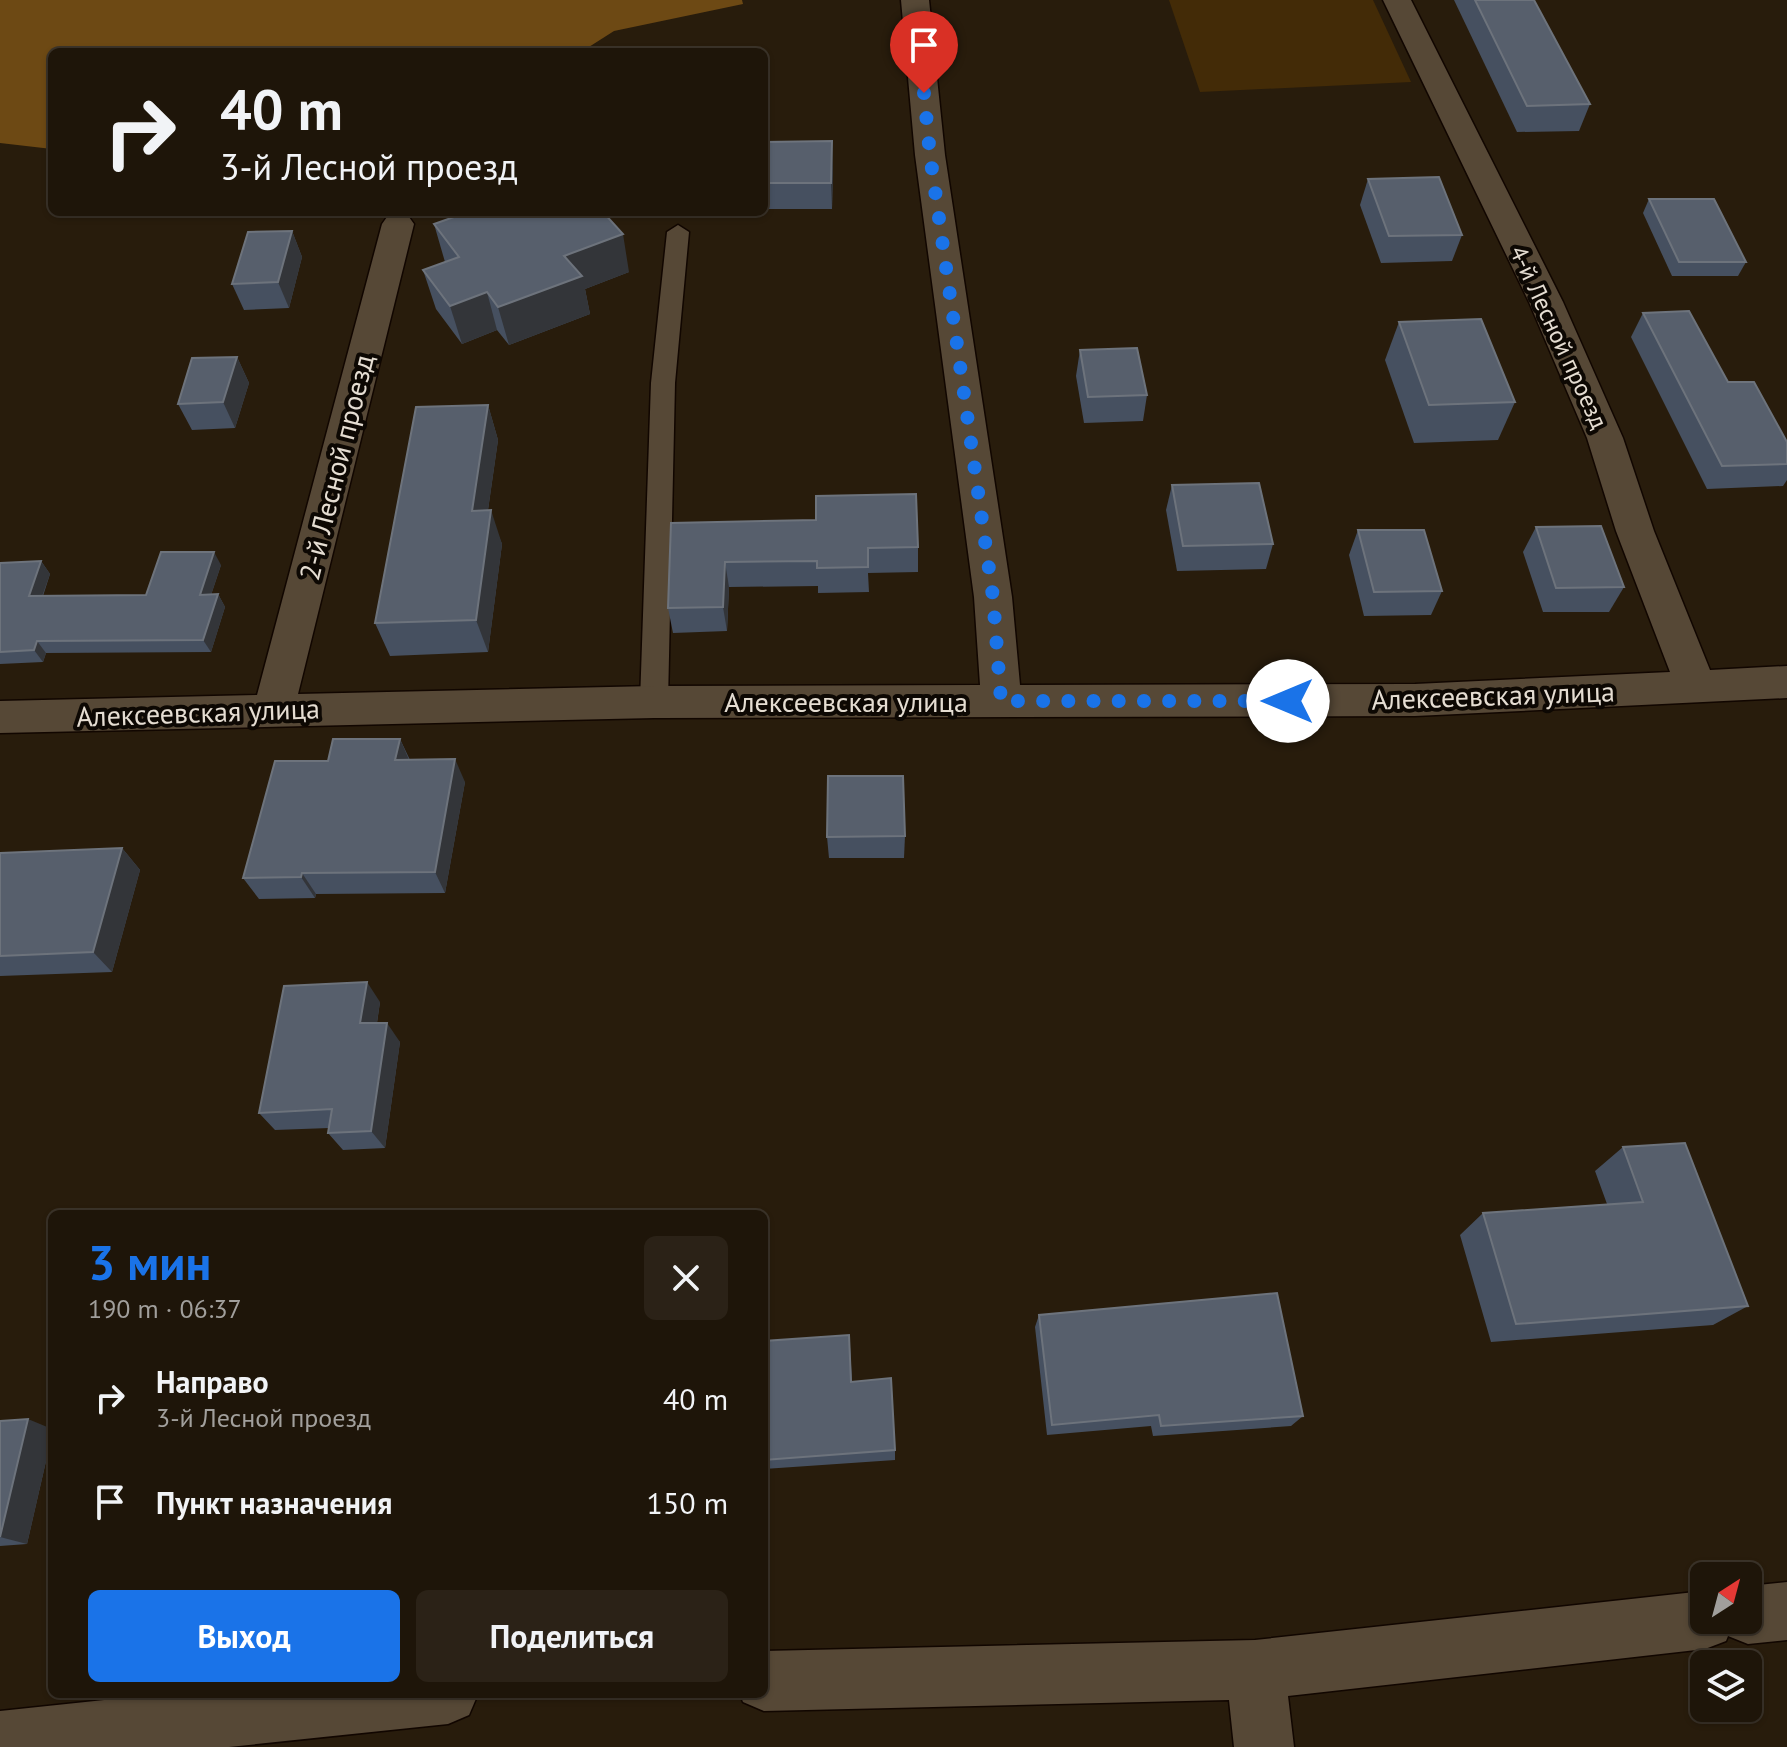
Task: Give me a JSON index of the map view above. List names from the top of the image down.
{
  "streets": {
    "street": ["4-й Лесной проезд", "2-й Лесной проезд", "Алексеевская улица"]
  },
  "crossings": [
    ["4-й Лесной проезд", "Алексеевская улица"],
    ["2-й Лесной проезд", "Алексеевская улица"]
  ],
  "north": "top right",
  "page": {
    "turn": ["40 m", "3-й Лесной проезд"],
    "heading": ["3 мин", "190 m · 06:37"],
    "list": [
      {
        "name": "Направо",
        "note": "3-й Лесной проезд",
        "value": "40 m"
      },
      {
        "name": "Пункт назначения",
        "value": "150 m"
      }
    ],
    "buttons": ["Выход", "Поделиться"]
  }
}
